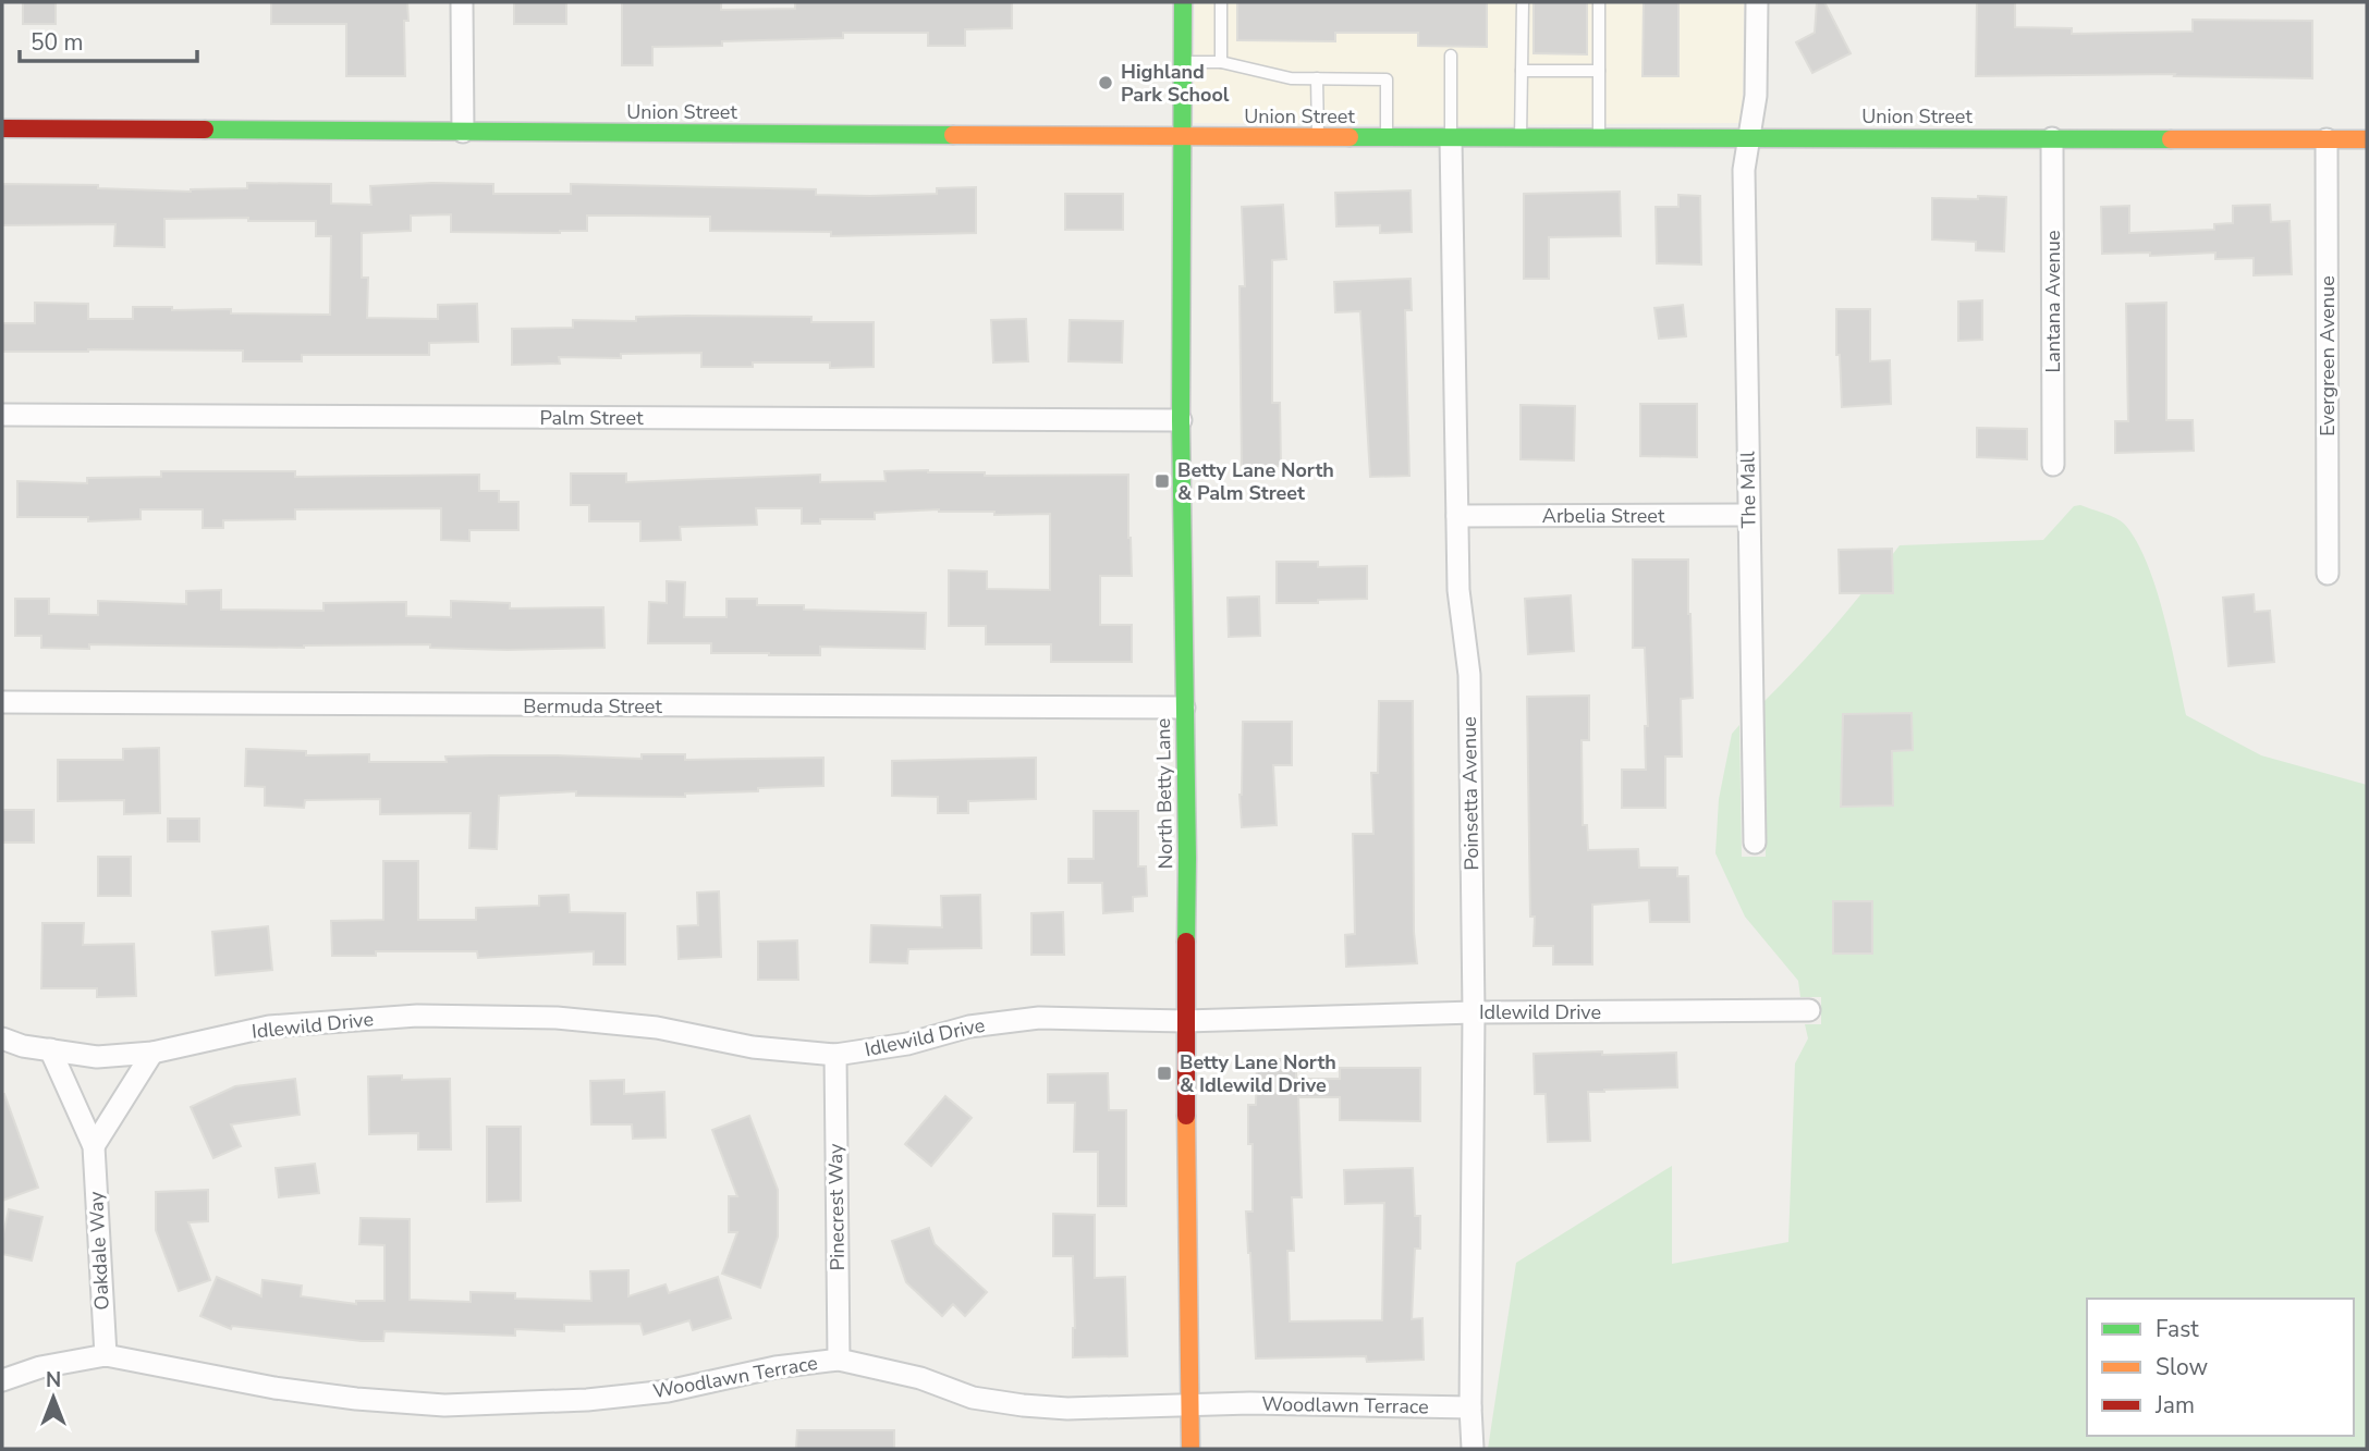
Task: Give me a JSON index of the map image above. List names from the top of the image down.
{
  "streets": {
    "street": [
      "Union Street",
      "Lantana Avenue",
      "Evergreen Avenue",
      "Palm Street",
      "The Mall",
      "Arbelia Street",
      "Bermuda Street",
      "North Betty Lane",
      "Poinsetta Avenue",
      "Idlewild Drive",
      "Pinecrest Way",
      "Oakdale Way",
      "Woodlawn Terrace"
    ]
  },
  "crossings": [
    ["Union Street", "Lantana Avenue"],
    ["Union Street", "Evergreen Avenue"],
    ["Union Street", "The Mall"],
    ["Union Street", "North Betty Lane"],
    ["Union Street", "Poinsetta Avenue"],
    ["Palm Street", "North Betty Lane"],
    ["The Mall", "Arbelia Street"],
    ["Arbelia Street", "Poinsetta Avenue"],
    ["Bermuda Street", "North Betty Lane"],
    ["North Betty Lane", "Idlewild Drive"],
    ["North Betty Lane", "Woodlawn Terrace"],
    ["Poinsetta Avenue", "Idlewild Drive"],
    ["Poinsetta Avenue", "Woodlawn Terrace"],
    ["Idlewild Drive", "Pinecrest Way"],
    ["Idlewild Drive", "Oakdale Way"],
    ["Pinecrest Way", "Woodlawn Terrace"],
    ["Oakdale Way", "Woodlawn Terrace"]
  ],
  "places": {
    "other": ["Highland Park School"],
    "transit": ["Betty Lane North & Palm Street", "Betty Lane North & Idlewild Drive"]
  },
  "legend": ["Fast", "Slow", "Jam"],
  "scale_bar": "50 m",
  "north": "top"
}
